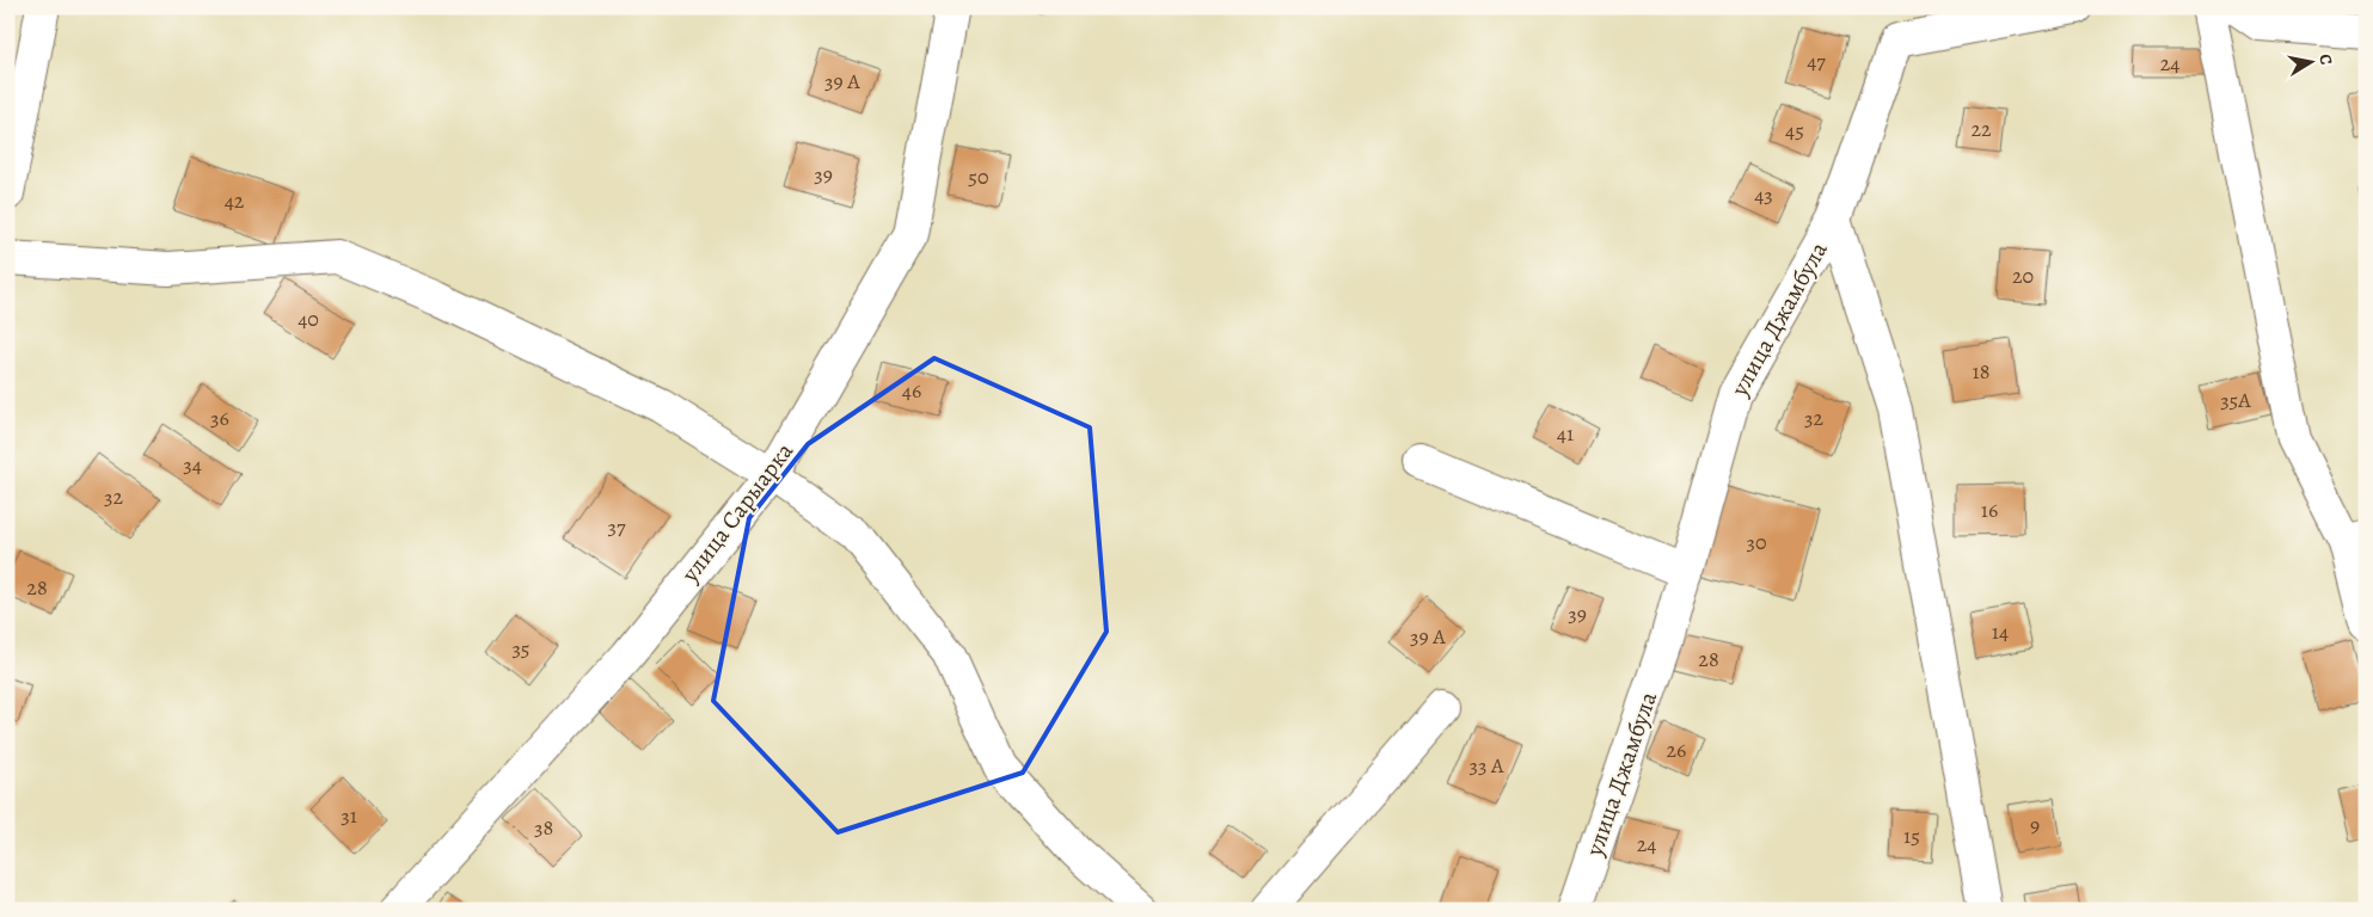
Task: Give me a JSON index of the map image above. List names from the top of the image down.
{
  "streets": {
    "street": ["улица Джамбула", "улица Сарыарка"]
  },
  "house_numbers": [
    "47",
    "24",
    "39 А",
    "22",
    "45",
    "39",
    "50",
    "43",
    "42",
    "20",
    "40",
    "18",
    "46",
    "35А",
    "36",
    "32",
    "41",
    "34",
    "32",
    "16",
    "37",
    "30",
    "28",
    "39",
    "14",
    "39 А",
    "35",
    "28",
    "26",
    "33 А",
    "31",
    "9",
    "38",
    "15",
    "24"
  ],
  "north": "right"
}
